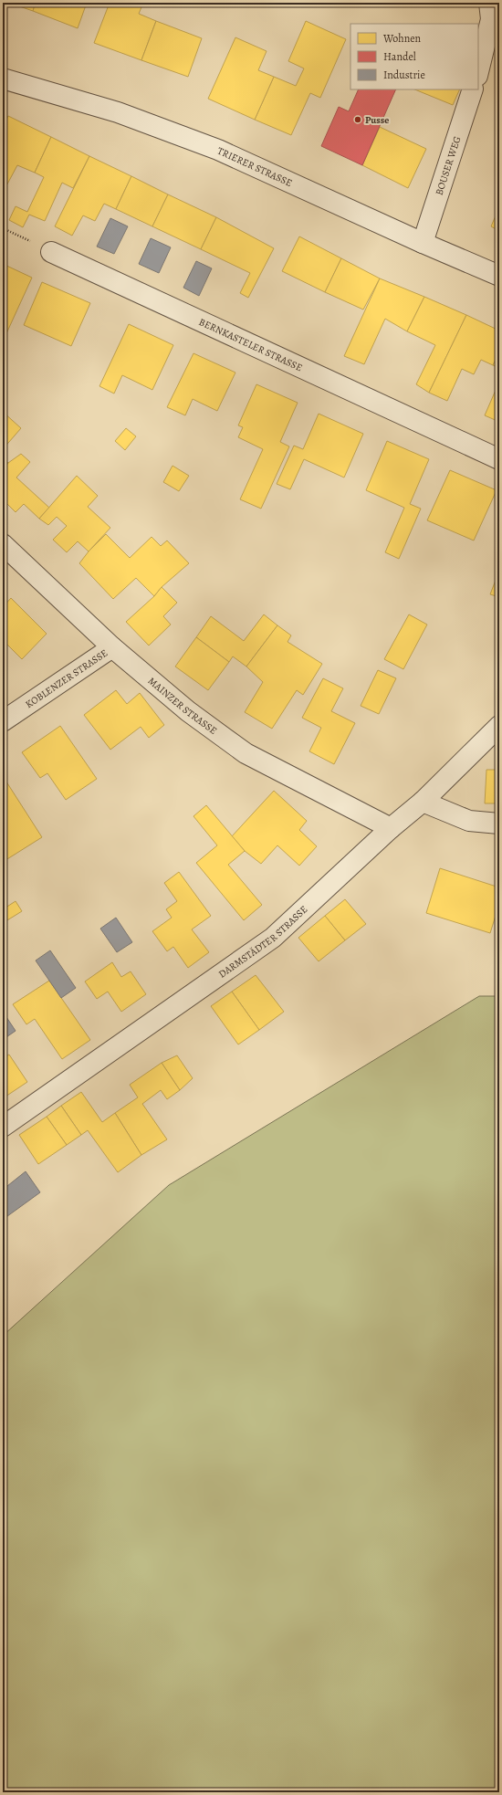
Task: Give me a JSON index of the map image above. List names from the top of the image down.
{
  "streets": {
    "street": [
      "BOUSER WEG",
      "TRIERER STRASSE",
      "BERNKASTELER STRASSE",
      "KOBLENZER STRASSE",
      "MAINZER STRASSE",
      "DARMSTÄDTER STRASSE"
    ]
  },
  "crossings": [
    ["BOUSER WEG", "TRIERER STRASSE"],
    ["KOBLENZER STRASSE", "MAINZER STRASSE"],
    ["MAINZER STRASSE", "DARMSTÄDTER STRASSE"]
  ],
  "places": ["Pusse"],
  "legend": ["Wohnen", "Handel", "Industrie"]
}
